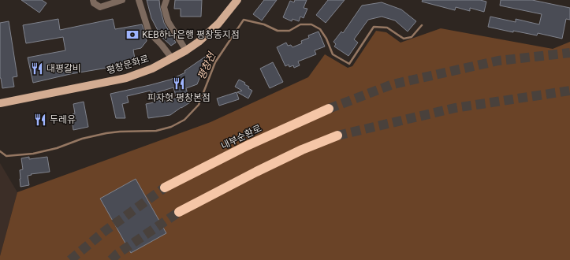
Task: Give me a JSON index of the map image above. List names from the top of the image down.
{
  "streets": {
    "highway": ["내부순환로"],
    "main road": ["평창문화로"]
  },
  "water": ["평창천"],
  "places": {
    "bank": ["KEB하나은행 평창동지점"],
    "restaurant": ["대평갈비", "피자헛 평창본점", "두레유"]
  }
}
